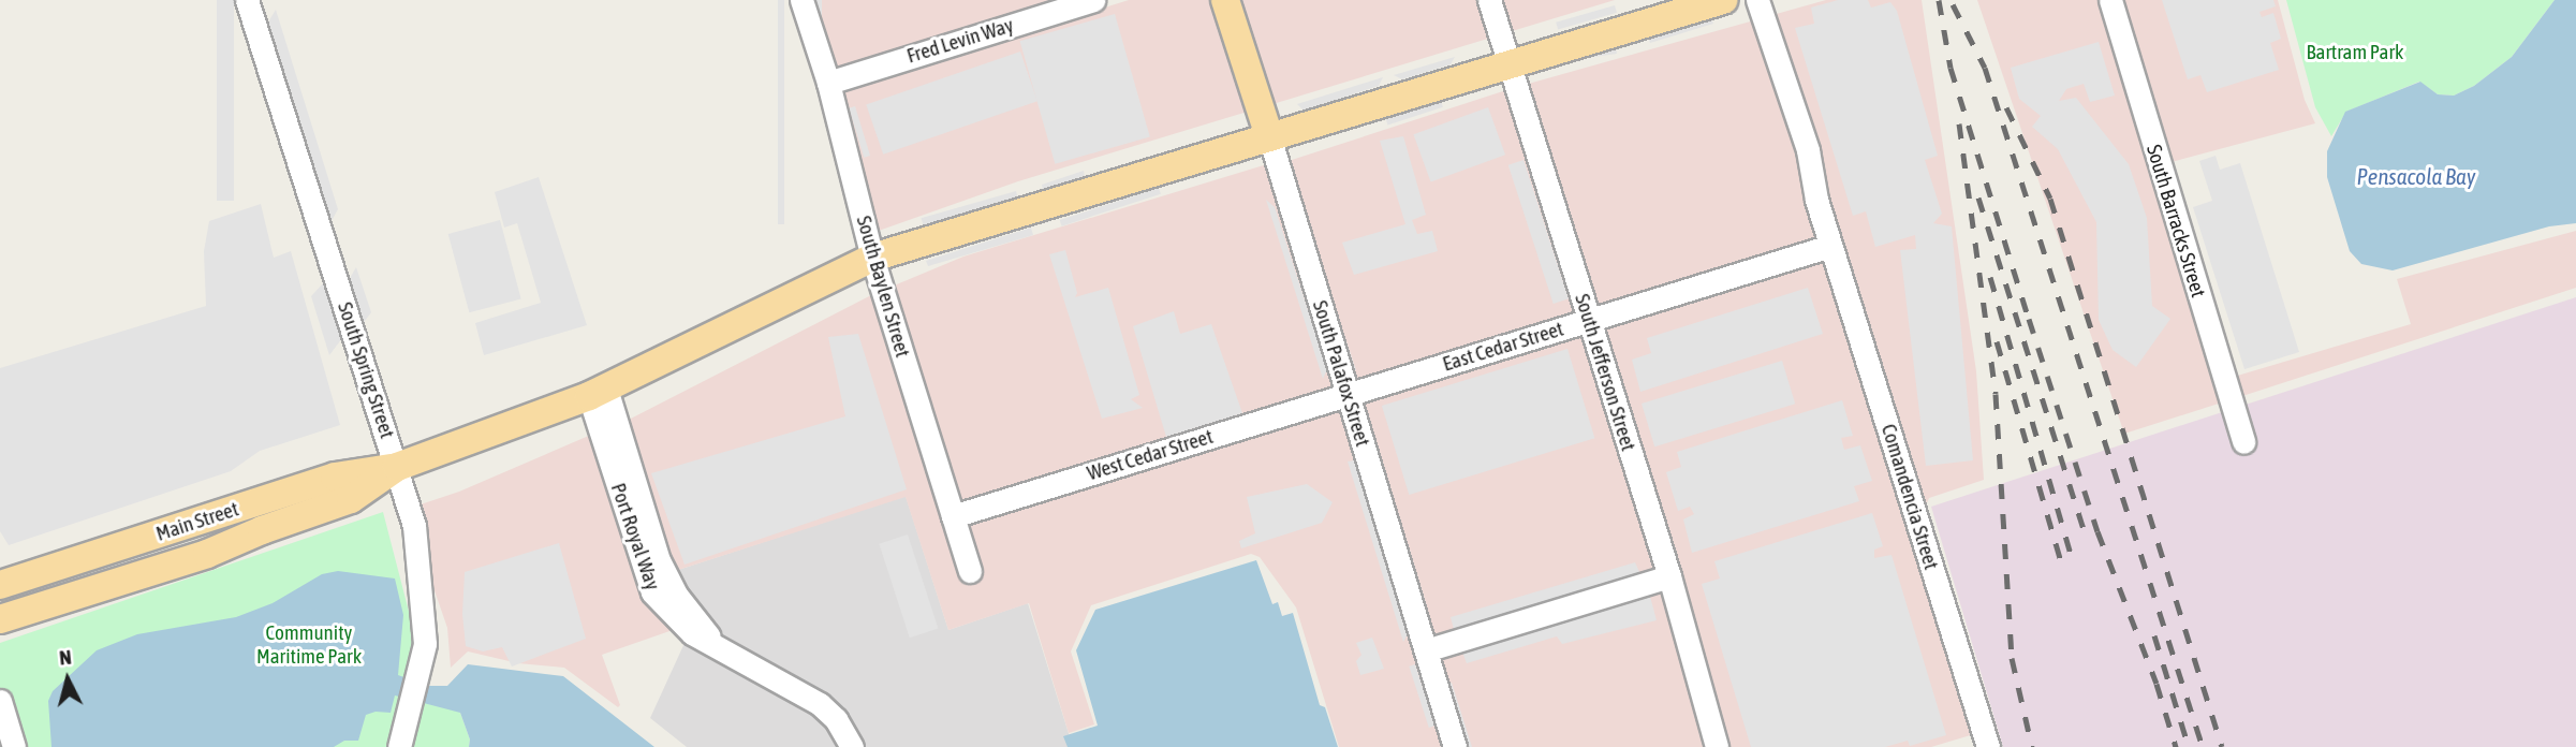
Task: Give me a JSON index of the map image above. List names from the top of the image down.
{
  "streets": {
    "main road": ["South Palafox Street", "Main Street"],
    "street": [
      "Fred Levin Way",
      "South Barracks Street",
      "South Baylen Street",
      "East Cedar Street",
      "South Spring Street",
      "South Jefferson Street",
      "West Cedar Street",
      "Comandencia Street",
      "Port Royal Way"
    ]
  },
  "crossings": [
    ["Fred Levin Way", "South Baylen Street"],
    ["South Baylen Street", "West Cedar Street"],
    ["East Cedar Street", "South Jefferson Street"],
    ["East Cedar Street", "South Palafox Street"],
    ["East Cedar Street", "West Cedar Street"],
    ["East Cedar Street", "Comandencia Street"],
    ["South Spring Street", "Main Street"],
    ["South Palafox Street", "West Cedar Street"]
  ],
  "water": ["Pensacola Bay"],
  "parks": ["Bartram Park", "Community Maritime Park"],
  "north": "top"
}
